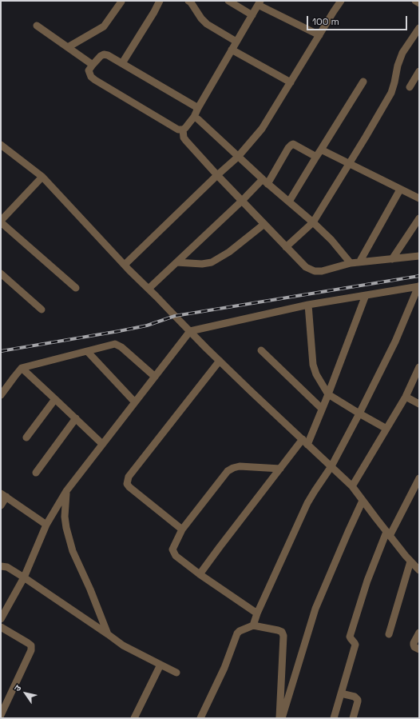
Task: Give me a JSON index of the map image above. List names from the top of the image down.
{
  "scale_bar": "100 m",
  "north": "top left"
}
